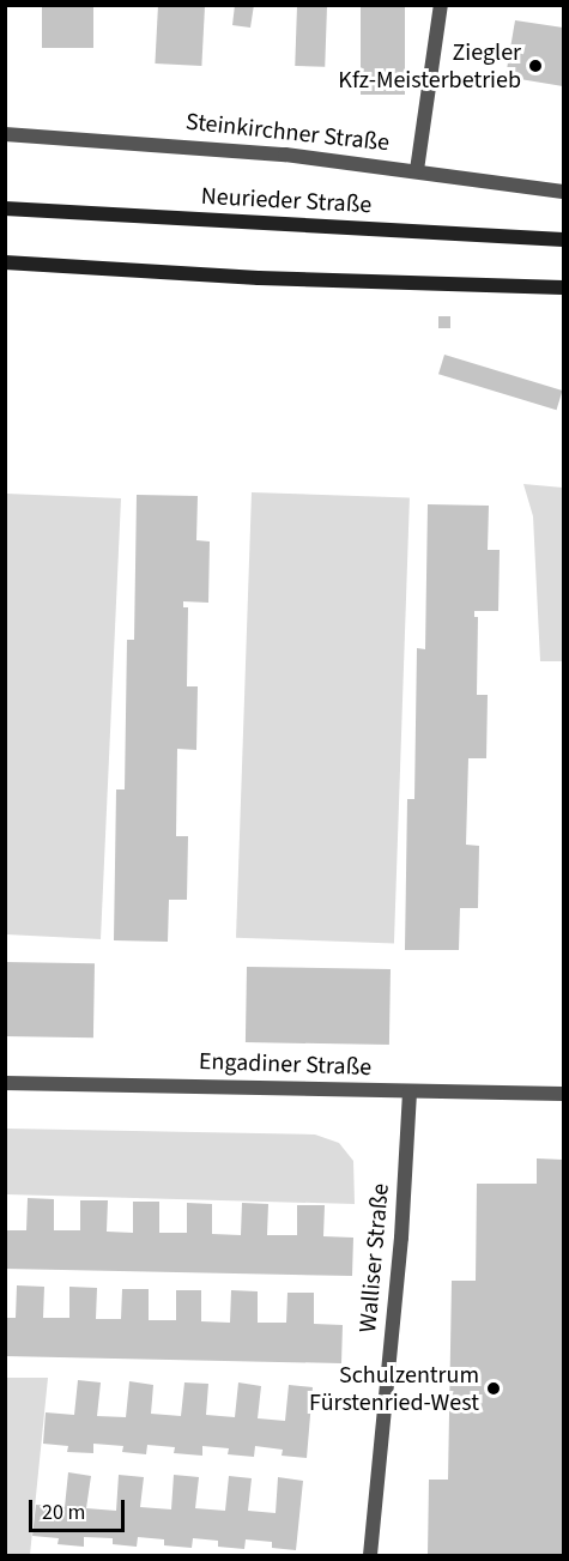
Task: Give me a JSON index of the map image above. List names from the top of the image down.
{
  "streets": {
    "main road": ["Neurieder Straße"],
    "street": ["Steinkirchner Straße", "Engadiner Straße", "Walliser Straße"]
  },
  "crossings": [
    ["Engadiner Straße", "Walliser Straße"]
  ],
  "places": ["Ziegler Kfz-Meisterbetrieb", "Schulzentrum Fürstenried-West"],
  "scale_bar": "20 m"
}
